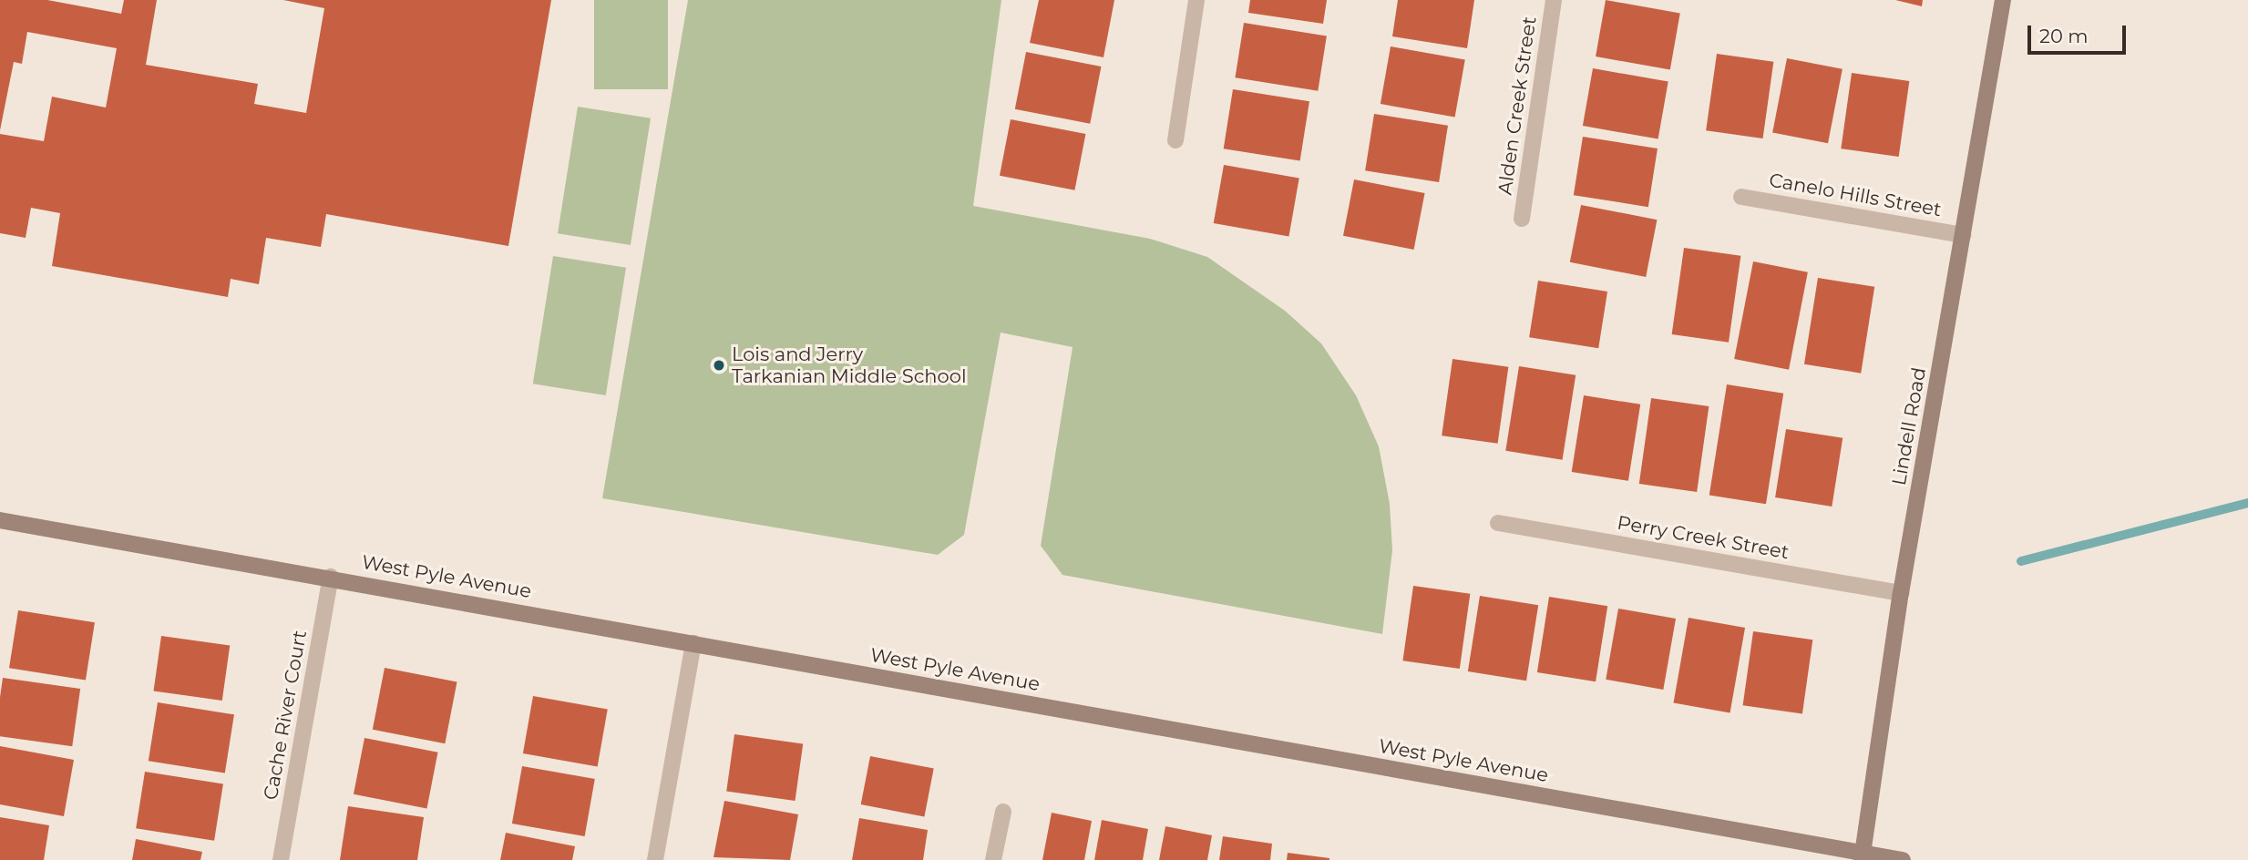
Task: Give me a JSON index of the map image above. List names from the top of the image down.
{
  "streets": {
    "street": [
      "Alden Creek Street",
      "Canelo Hills Street",
      "Lindell Road",
      "Perry Creek Street",
      "West Pyle Avenue",
      "Cache River Court"
    ]
  },
  "crossings": [
    ["Canelo Hills Street", "Lindell Road"],
    ["Lindell Road", "Perry Creek Street"],
    ["Lindell Road", "West Pyle Avenue"],
    ["West Pyle Avenue", "Cache River Court"]
  ],
  "places": ["Lois and Jerry Tarkanian Middle School"],
  "scale_bar": "20 m"
}
